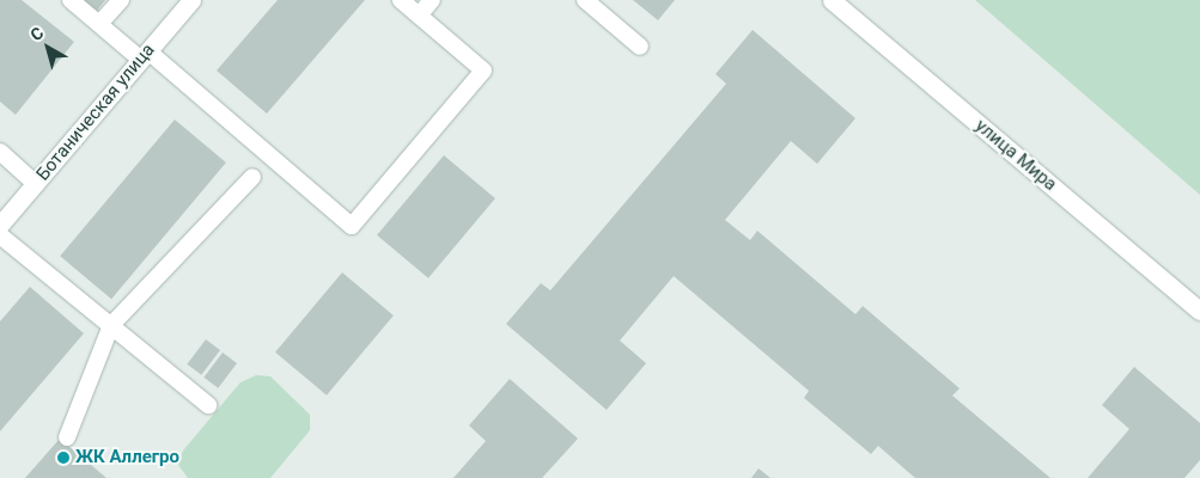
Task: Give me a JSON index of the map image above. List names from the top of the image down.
{
  "streets": {
    "street": ["Ботаническая улица", "улица Мира"]
  },
  "places": ["ЖК Аллегро"],
  "north": "top left"
}
